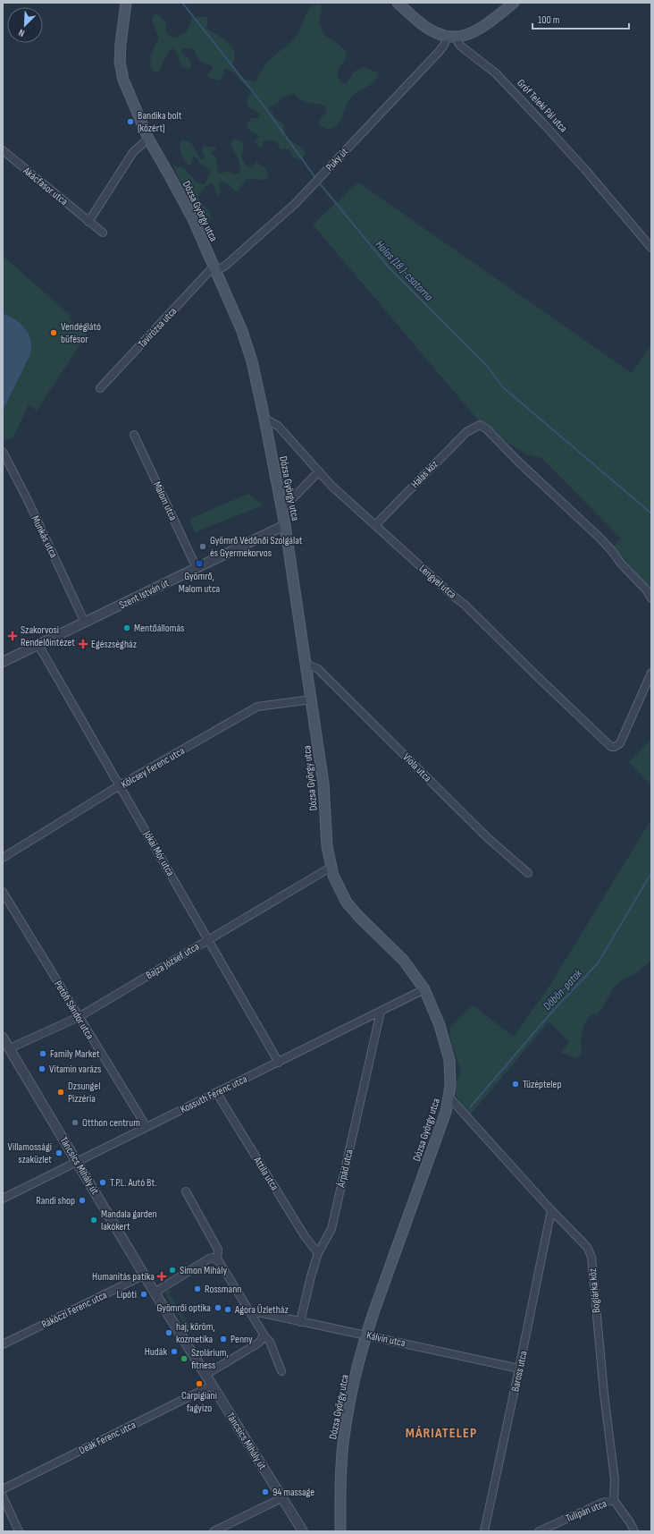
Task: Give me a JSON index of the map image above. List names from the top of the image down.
{
  "streets": {
    "main road": ["Dózsa György utca"],
    "street": [
      "Gróf Teleki Pál utca",
      "Puky út",
      "Akácfasor utca",
      "Tavirózsa utca",
      "Halas köz",
      "Malom utca",
      "Munkás utca",
      "Lengyel utca",
      "Szent István út",
      "Kölcsey Ferenc utca",
      "Viola utca",
      "Jókai Mór utca",
      "Bajza József utca",
      "Petőfi Sándor utca",
      "Kossuth Ferenc utca",
      "Táncsics Mihály út",
      "Árpád utca",
      "Attila utca",
      "Boglárka köz",
      "Rákóczi Ferenc utca",
      "Kálvin utca",
      "Baross utca",
      "Deák Ferenc utca",
      "Tulipán utca"
    ]
  },
  "crossings": [
    ["Gróf Teleki Pál utca", "Puky út"],
    ["Puky út", "Dózsa György utca"],
    ["Puky út", "Tavirózsa utca"],
    ["Dózsa György utca", "Tavirózsa utca"],
    ["Dózsa György utca", "Lengyel utca"],
    ["Dózsa György utca", "Szent István út"],
    ["Dózsa György utca", "Kölcsey Ferenc utca"],
    ["Dózsa György utca", "Viola utca"],
    ["Dózsa György utca", "Bajza József utca"],
    ["Dózsa György utca", "Kossuth Ferenc utca"],
    ["Dózsa György utca", "Boglárka köz"],
    ["Dózsa György utca", "Kálvin utca"],
    ["Halas köz", "Lengyel utca"],
    ["Malom utca", "Szent István út"],
    ["Munkás utca", "Szent István út"],
    ["Szent István út", "Jókai Mór utca"],
    ["Kölcsey Ferenc utca", "Jókai Mór utca"],
    ["Jókai Mór utca", "Bajza József utca"],
    ["Jókai Mór utca", "Kossuth Ferenc utca"],
    ["Bajza József utca", "Petőfi Sándor utca"],
    ["Bajza József utca", "Táncsics Mihály út"],
    ["Petőfi Sándor utca", "Kossuth Ferenc utca"],
    ["Kossuth Ferenc utca", "Táncsics Mihály út"],
    ["Kossuth Ferenc utca", "Árpád utca"],
    ["Kossuth Ferenc utca", "Attila utca"],
    ["Táncsics Mihály út", "Rákóczi Ferenc utca"],
    ["Táncsics Mihály út", "Deák Ferenc utca"],
    ["Árpád utca", "Attila utca"],
    ["Árpád utca", "Kálvin utca"],
    ["Boglárka köz", "Baross utca"],
    ["Boglárka köz", "Tulipán utca"],
    ["Kálvin utca", "Baross utca"]
  ],
  "districts": ["MÁRIATELEP"],
  "water": ["Halas (18.)-csatorna", "Döbön-patak"],
  "places": {
    "other": [
      "Bandika bolt (közért)",
      "Vendéglátó büfésor",
      "Gyömrő Védőnői Szolgálat és Gyermekorvos",
      "Mentőállomás",
      "Family Market",
      "Vitamin varázs",
      "Tüzéptelep",
      "Dzsungel Pizzéria",
      "Otthon centrum",
      "Villamossági szaküzlet",
      "T.P.L. Autó Bt.",
      "Randi shop",
      "Mandala garden lakókert",
      "Simon Mihály",
      "Rossmann",
      "Lipóti",
      "Gyömrői optika",
      "Agora Üzletház",
      "haj, köröm, kozmetika",
      "Penny",
      "Hudák",
      "Szolárium, fitness",
      "Carpigiani fagyizo",
      "94 massage"
    ],
    "transit": ["Gyömrő, Malom utca"],
    "health": ["Szakorvosi Rendelőintézet", "Egészségház", "Humanitás patika"]
  },
  "scale_bar": "100 m",
  "north": "bottom left"
}
